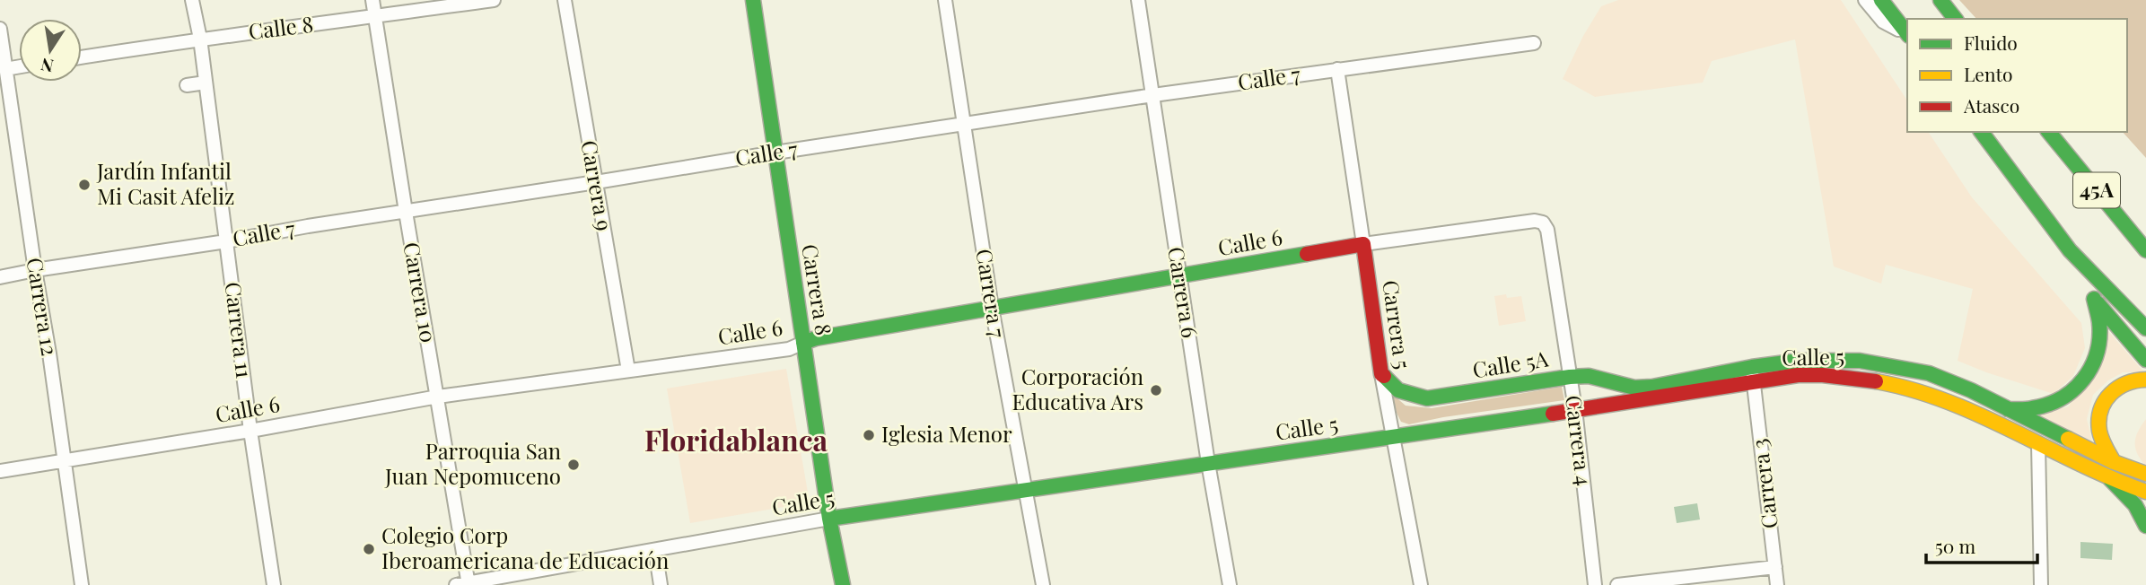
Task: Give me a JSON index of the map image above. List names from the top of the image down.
{
  "streets": {
    "main road": [
      "45A",
      "Calle 6",
      "Carrera 8",
      "Carrera 5",
      "Calle 5",
      "Calle 5A"
    ],
    "street": [
      "Calle 8",
      "Calle 7",
      "Carrera 9",
      "Carrera 10",
      "Carrera 6",
      "Carrera 7",
      "Carrera 12",
      "Carrera 11",
      "Carrera 4",
      "Carrera 3"
    ]
  },
  "crossings": [
    ["Calle 8", "Carrera 10"],
    ["Calle 8", "Carrera 11"],
    ["Calle 7", "Carrera 9"],
    ["Calle 7", "Carrera 8"],
    ["Calle 7", "Carrera 10"],
    ["Calle 7", "Carrera 6"],
    ["Calle 7", "Carrera 7"],
    ["Calle 7", "Carrera 12"],
    ["Calle 7", "Carrera 5"],
    ["Calle 7", "Carrera 11"],
    ["Carrera 9", "Calle 6"],
    ["Calle 6", "Carrera 8"],
    ["Calle 6", "Carrera 10"],
    ["Calle 6", "Carrera 6"],
    ["Calle 6", "Carrera 7"],
    ["Calle 6", "Carrera 12"],
    ["Calle 6", "Carrera 5"],
    ["Calle 6", "Carrera 11"],
    ["Calle 6", "Carrera 4"],
    ["Carrera 8", "Calle 5"],
    ["Carrera 10", "Calle 5"],
    ["Carrera 6", "Calle 5"],
    ["Carrera 7", "Calle 5"],
    ["Carrera 5", "Calle 5"],
    ["Carrera 5", "Calle 5A"],
    ["Calle 5", "Calle 5A"],
    ["Calle 5", "Carrera 4"],
    ["Calle 5", "Carrera 3"],
    ["Calle 5A", "Carrera 4"]
  ],
  "districts": ["Floridablanca"],
  "places": [
    "Jardín Infantil Mi Casit Afeliz",
    "Corporación Educativa Ars",
    "Iglesia Menor",
    "Parroquia San Juan Nepomuceno",
    "Colegio Corp Iberoamericana de Educación"
  ],
  "legend": ["Fluido", "Lento", "Atasco"],
  "scale_bar": "50 m",
  "north": "bottom"
}
